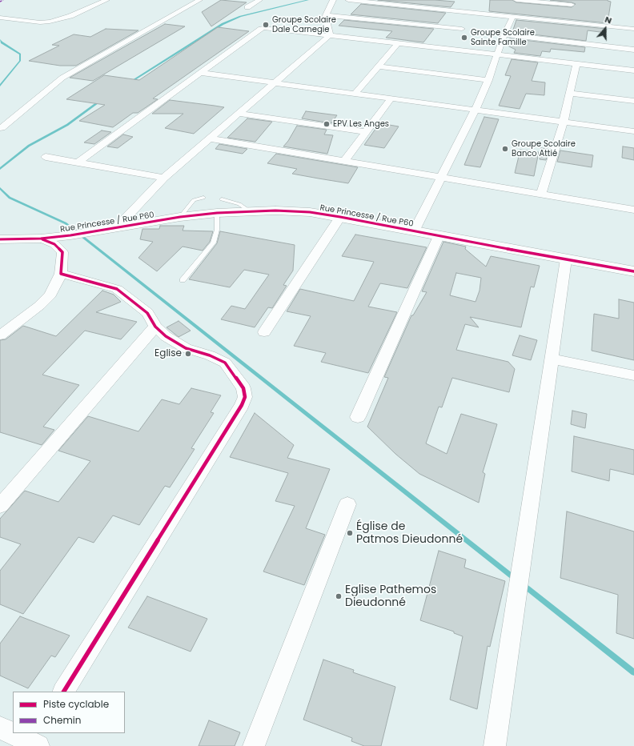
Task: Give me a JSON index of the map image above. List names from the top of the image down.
{
  "streets": {
    "street": ["Rue Princesse / Rue P60"]
  },
  "places": [
    "Groupe Scolaire Dale Carnegie",
    "Groupe Scolaire Sainte Famille",
    "EPV Les Anges",
    "Groupe Scolaire Banco Attié",
    "Eglise",
    "Église de Patmos Dieudonné",
    "Eglise Pathemos Dieudonné"
  ],
  "legend": ["Piste cyclable", "Chemin"],
  "north": "top"
}
